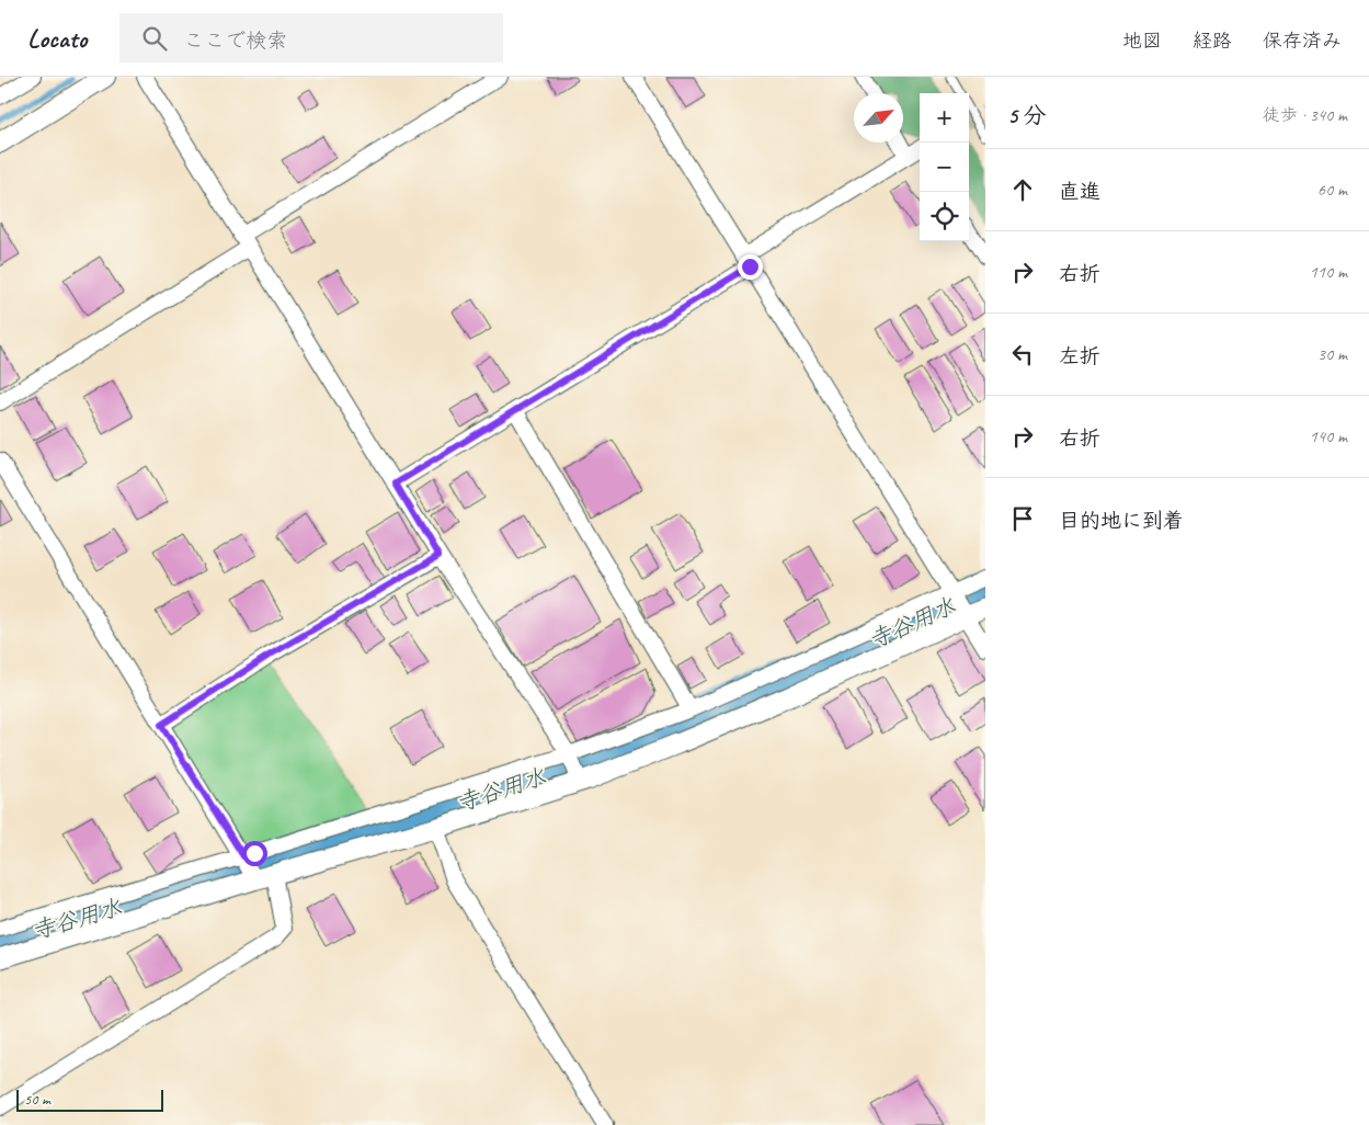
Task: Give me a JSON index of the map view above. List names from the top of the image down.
{
  "water": ["寺谷用水"],
  "scale_bar": "50 m",
  "north": "top right",
  "page": {
    "header": "Locato",
    "search": "ここで検索",
    "nav": ["地図", "経路", "保存済み"],
    "heading": ["5 分", "徒歩 · 340 m"],
    "map_buttons": ["+", "−"],
    "list": [
      ["直進", "60 m"],
      ["右折", "110 m"],
      ["左折", "30 m"],
      ["右折", "140 m"],
      "目的地に到着"
    ],
    "scale": "50 m"
  }
}
